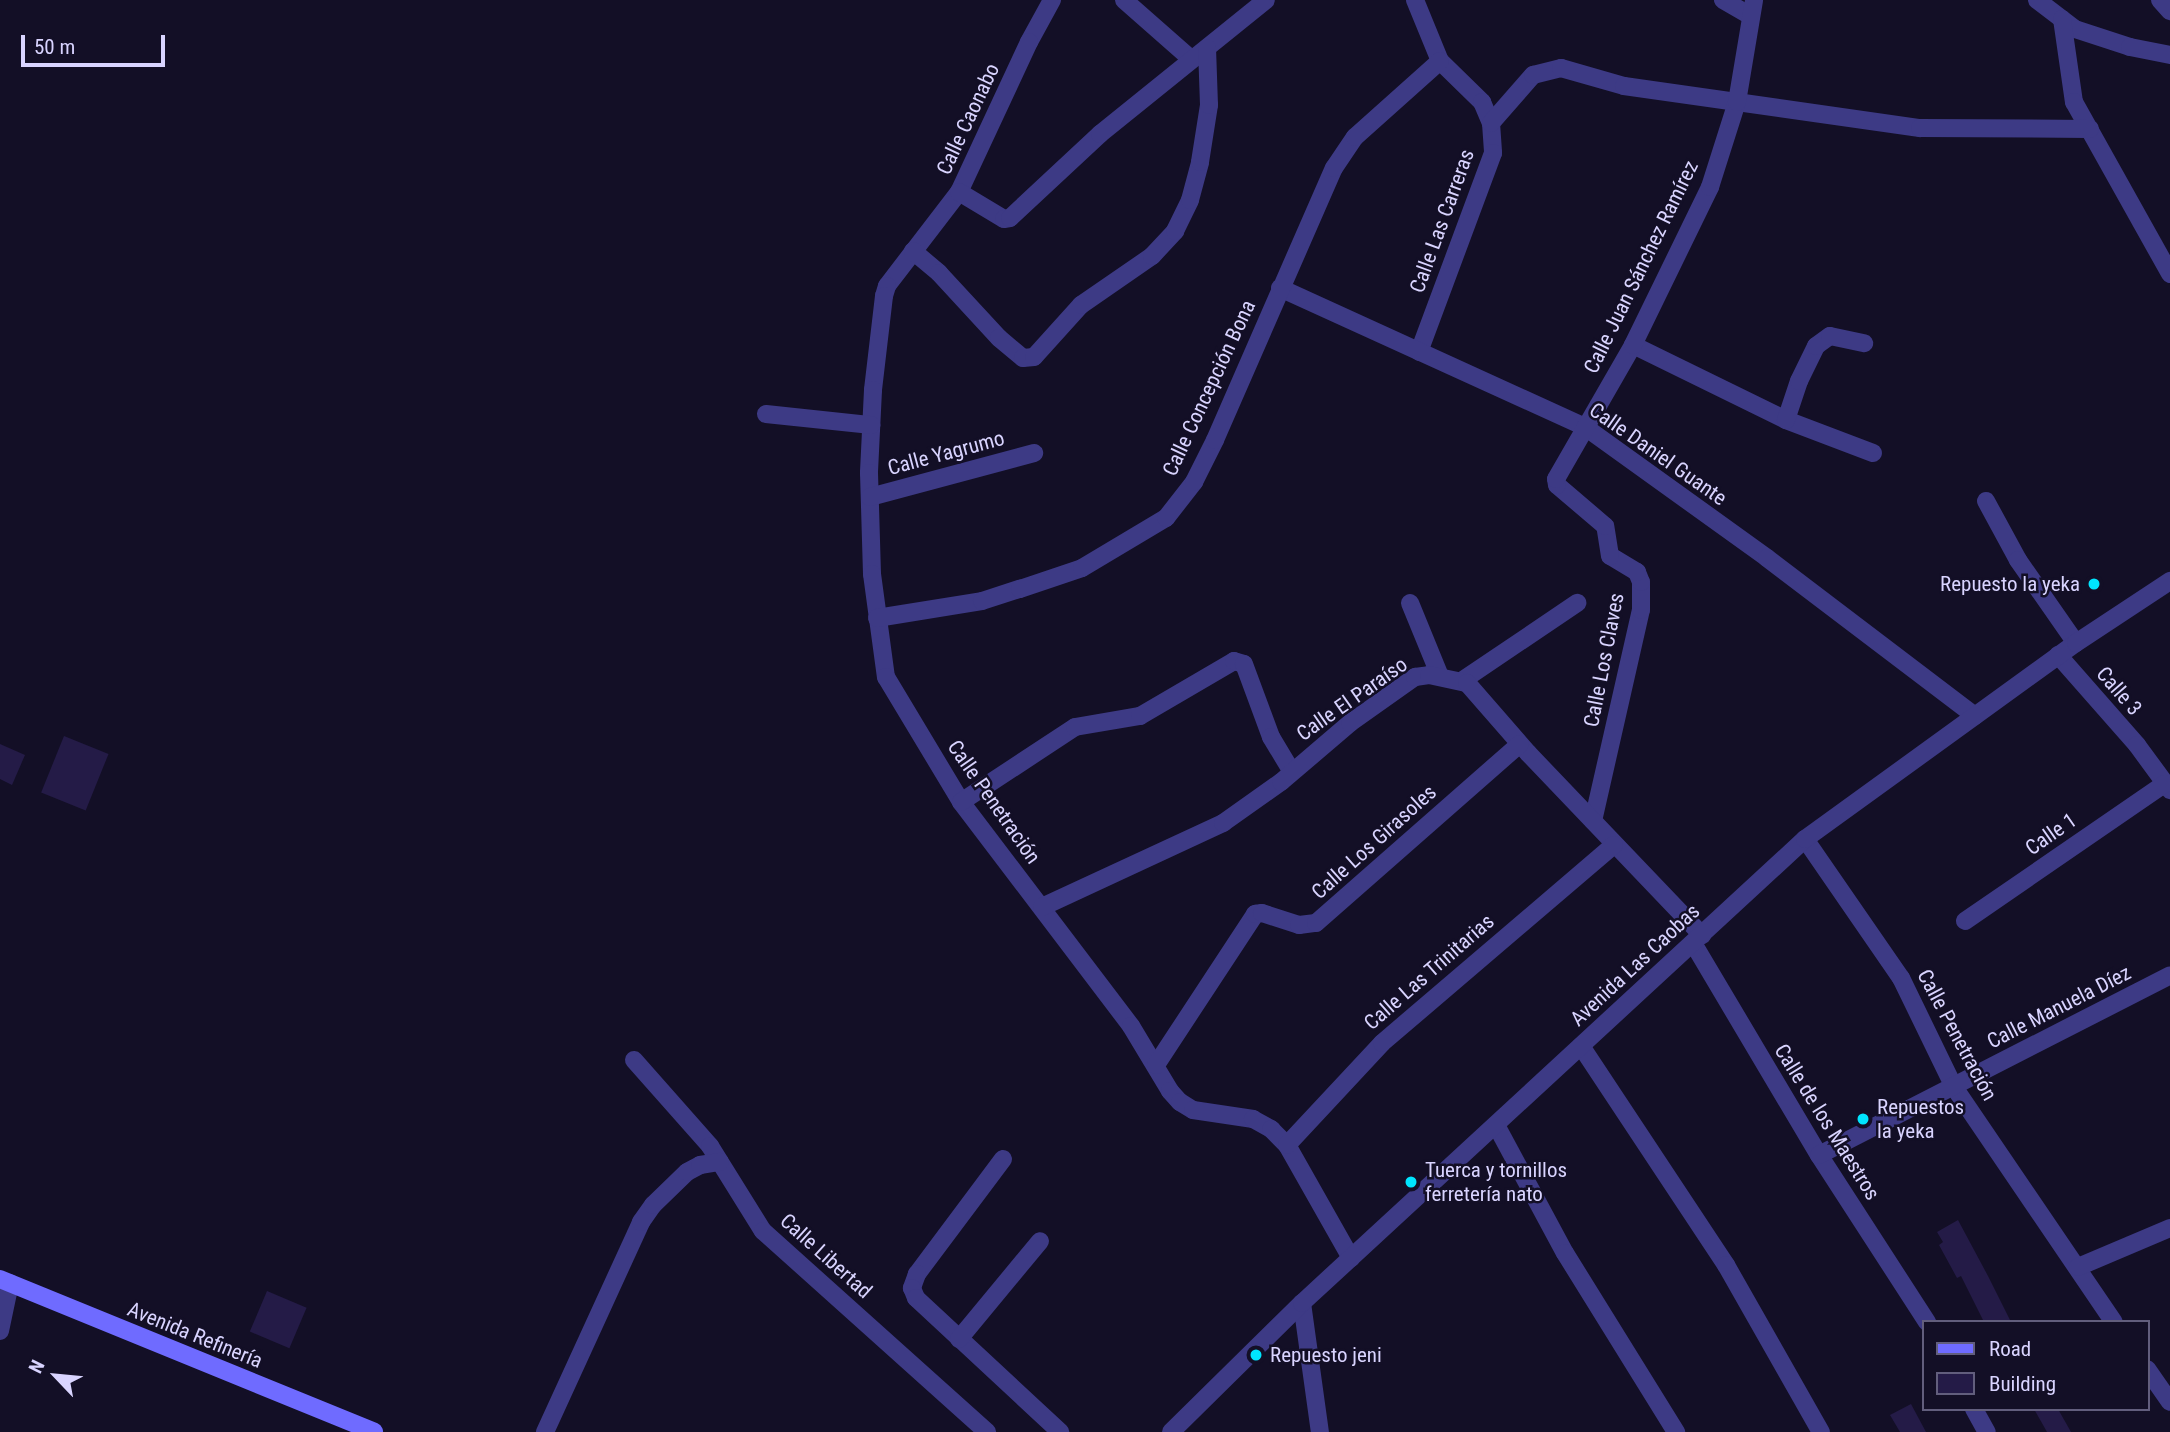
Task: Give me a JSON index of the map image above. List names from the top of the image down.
{
  "streets": {
    "main road": ["Avenida Refinería"],
    "street": [
      "Calle Caonabo",
      "Calle Las Carreras",
      "Calle Juan Sánchez Ramírez",
      "Calle Concepción Bona",
      "Calle Yagrumo",
      "Calle Daniel Guante",
      "Calle Los Claves",
      "Calle 3",
      "Calle El Paraíso",
      "Calle Penetración",
      "Calle 1",
      "Calle Los Girasoles",
      "Avenida Las Caobas",
      "Calle Las Trinitarias",
      "Calle Manuela Díez",
      "Calle de los Maestros",
      "Calle Libertad"
    ]
  },
  "crossings": [
    ["Calle Caonabo", "Calle Penetración"],
    ["Calle Las Carreras", "Calle Daniel Guante"],
    ["Calle Juan Sánchez Ramírez", "Calle Daniel Guante"],
    ["Calle Juan Sánchez Ramírez", "Calle Los Claves"],
    ["Calle Concepción Bona", "Calle Daniel Guante"],
    ["Calle Concepción Bona", "Calle Penetración"],
    ["Calle Yagrumo", "Calle Penetración"],
    ["Calle Daniel Guante", "Calle Los Claves"],
    ["Calle Daniel Guante", "Avenida Las Caobas"],
    ["Calle 3", "Calle 1"],
    ["Calle 3", "Avenida Las Caobas"],
    ["Calle El Paraíso", "Calle Penetración"],
    ["Calle Penetración", "Calle Los Girasoles"],
    ["Calle Penetración", "Avenida Las Caobas"],
    ["Calle Penetración", "Calle Las Trinitarias"],
    ["Calle Penetración", "Calle Manuela Díez"],
    ["Avenida Las Caobas", "Calle de los Maestros"],
    ["Calle Manuela Díez", "Calle de los Maestros"]
  ],
  "places": [
    "Repuesto la yeka",
    "Repuestos la yeka",
    "Tuerca y tornillos ferretería nato",
    "Repuesto jeni"
  ],
  "legend": ["Road", "Building"],
  "scale_bar": "50 m",
  "north": "top left"
}
